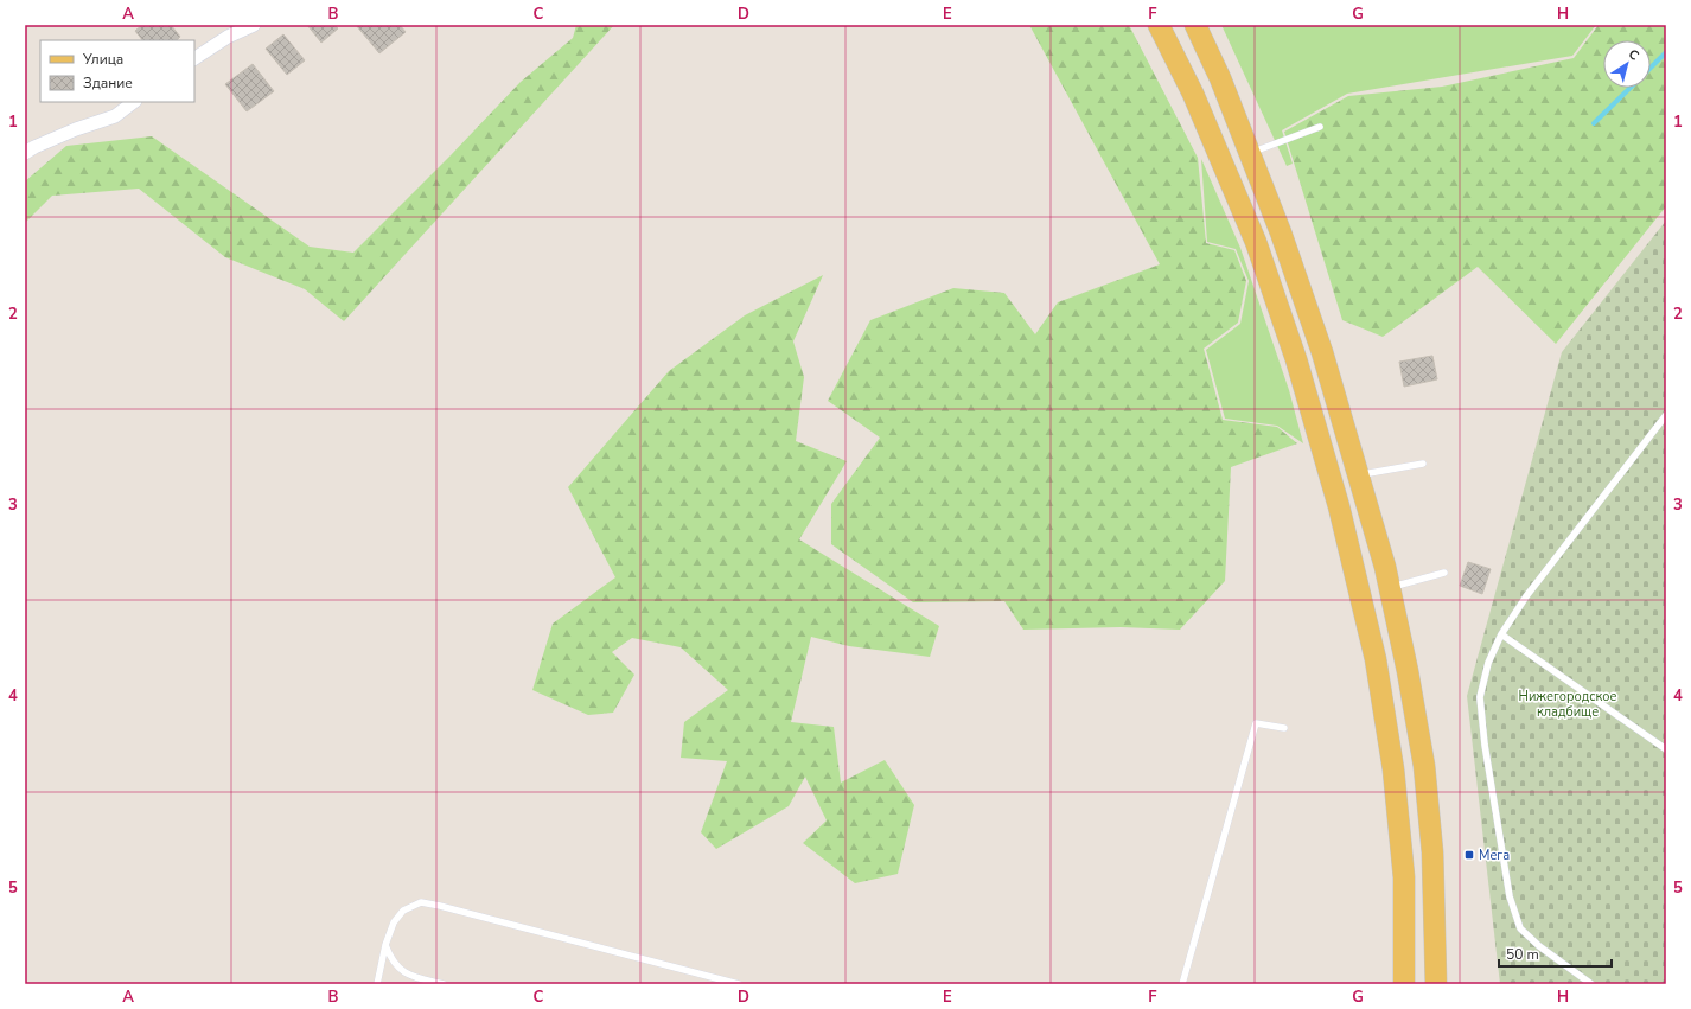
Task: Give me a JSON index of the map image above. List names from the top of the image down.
{
  "parks": ["Нижегородское кладбище"],
  "places": {
    "transit": ["Мега"]
  },
  "legend": ["Улица", "Здание"],
  "scale_bar": "50 m",
  "north": "top right",
  "grid": {
    "columns": [
      "A",
      "B",
      "C",
      "D",
      "E",
      "F",
      "G",
      "H"
    ],
    "rows": [
      "1",
      "2",
      "3",
      "4",
      "5"
    ]
  }
}
